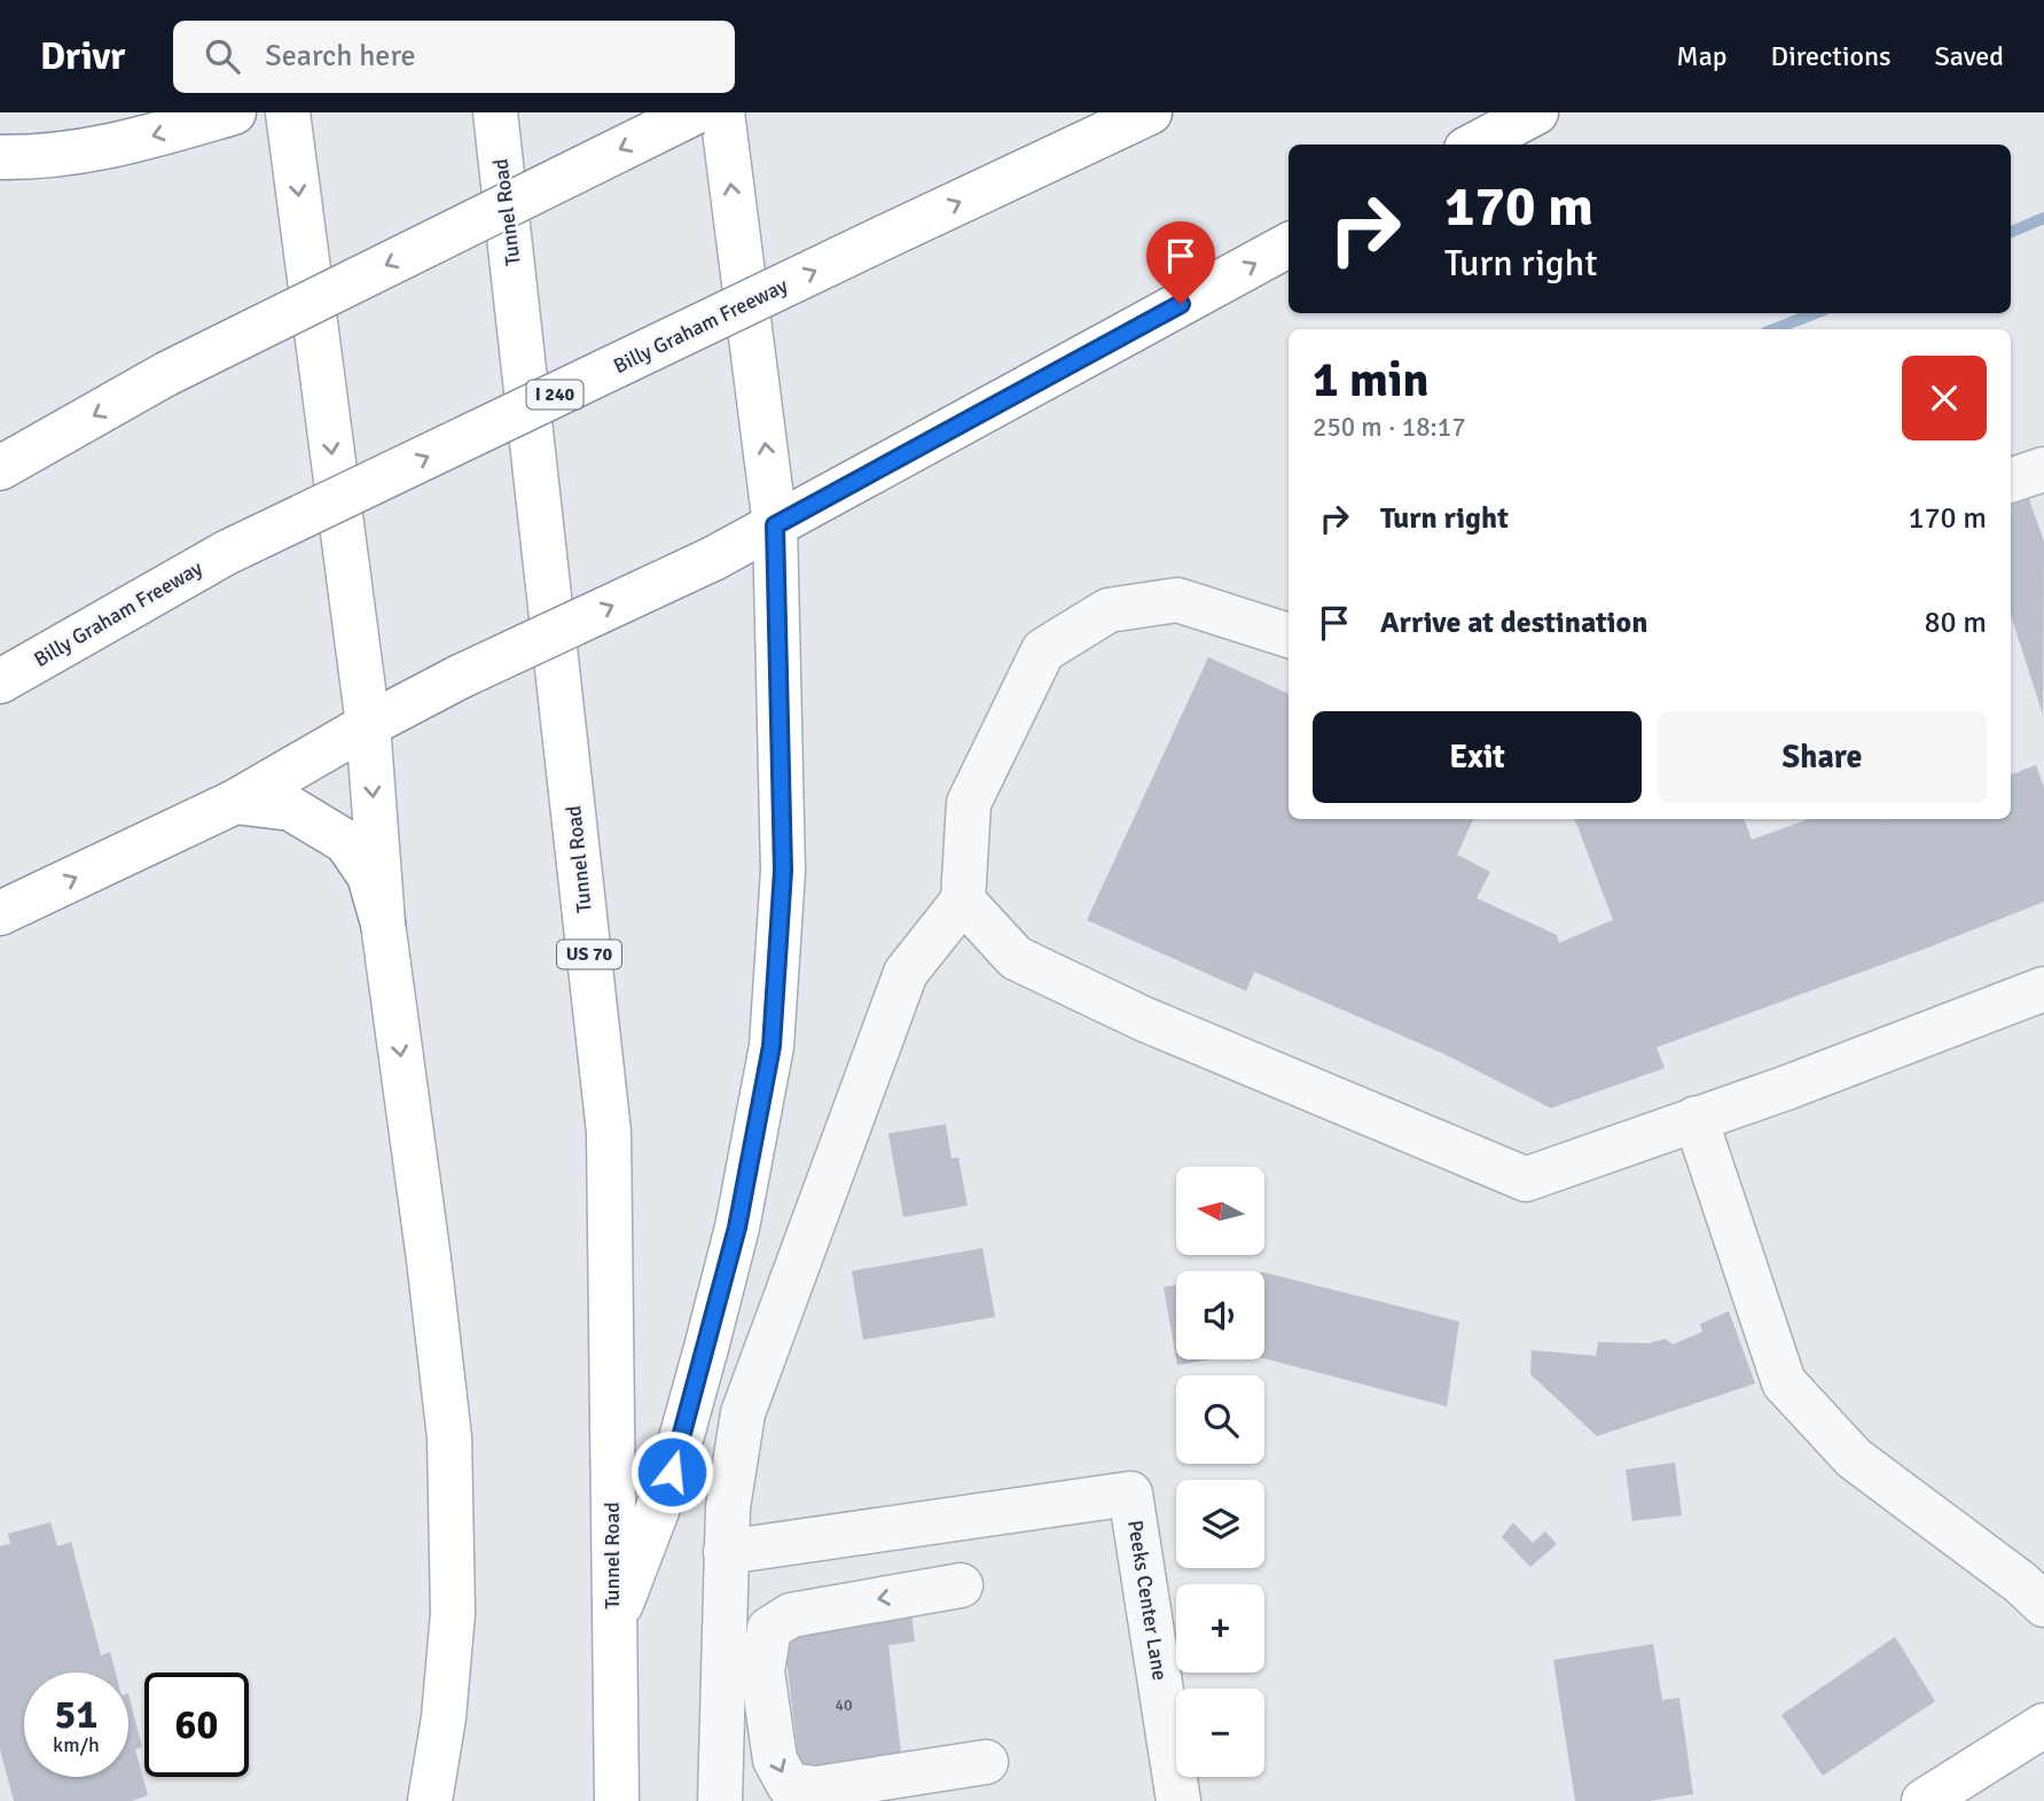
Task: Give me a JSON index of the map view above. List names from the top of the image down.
{
  "streets": {
    "main road": [
      "Tunnel Road",
      "Billy Graham Freeway",
      "I 240",
      "US 70"
    ],
    "lane": ["Peeks Center Lane"]
  },
  "house_numbers": ["40"],
  "north": "left",
  "page": {
    "header": "Drivr",
    "search": "Search here",
    "nav": ["Map", "Directions", "Saved"],
    "turn": ["170 m", "Turn right"],
    "heading": ["1 min", "250 m · 18:17"],
    "list": [
      {
        "name": "Turn right",
        "value": "170 m"
      },
      {
        "name": "Arrive at destination",
        "value": "80 m"
      }
    ],
    "buttons": ["Exit", "Share"],
    "map_buttons": ["+", "−"],
    "speed": "51 km/h",
    "limit": "60"
  }
}
